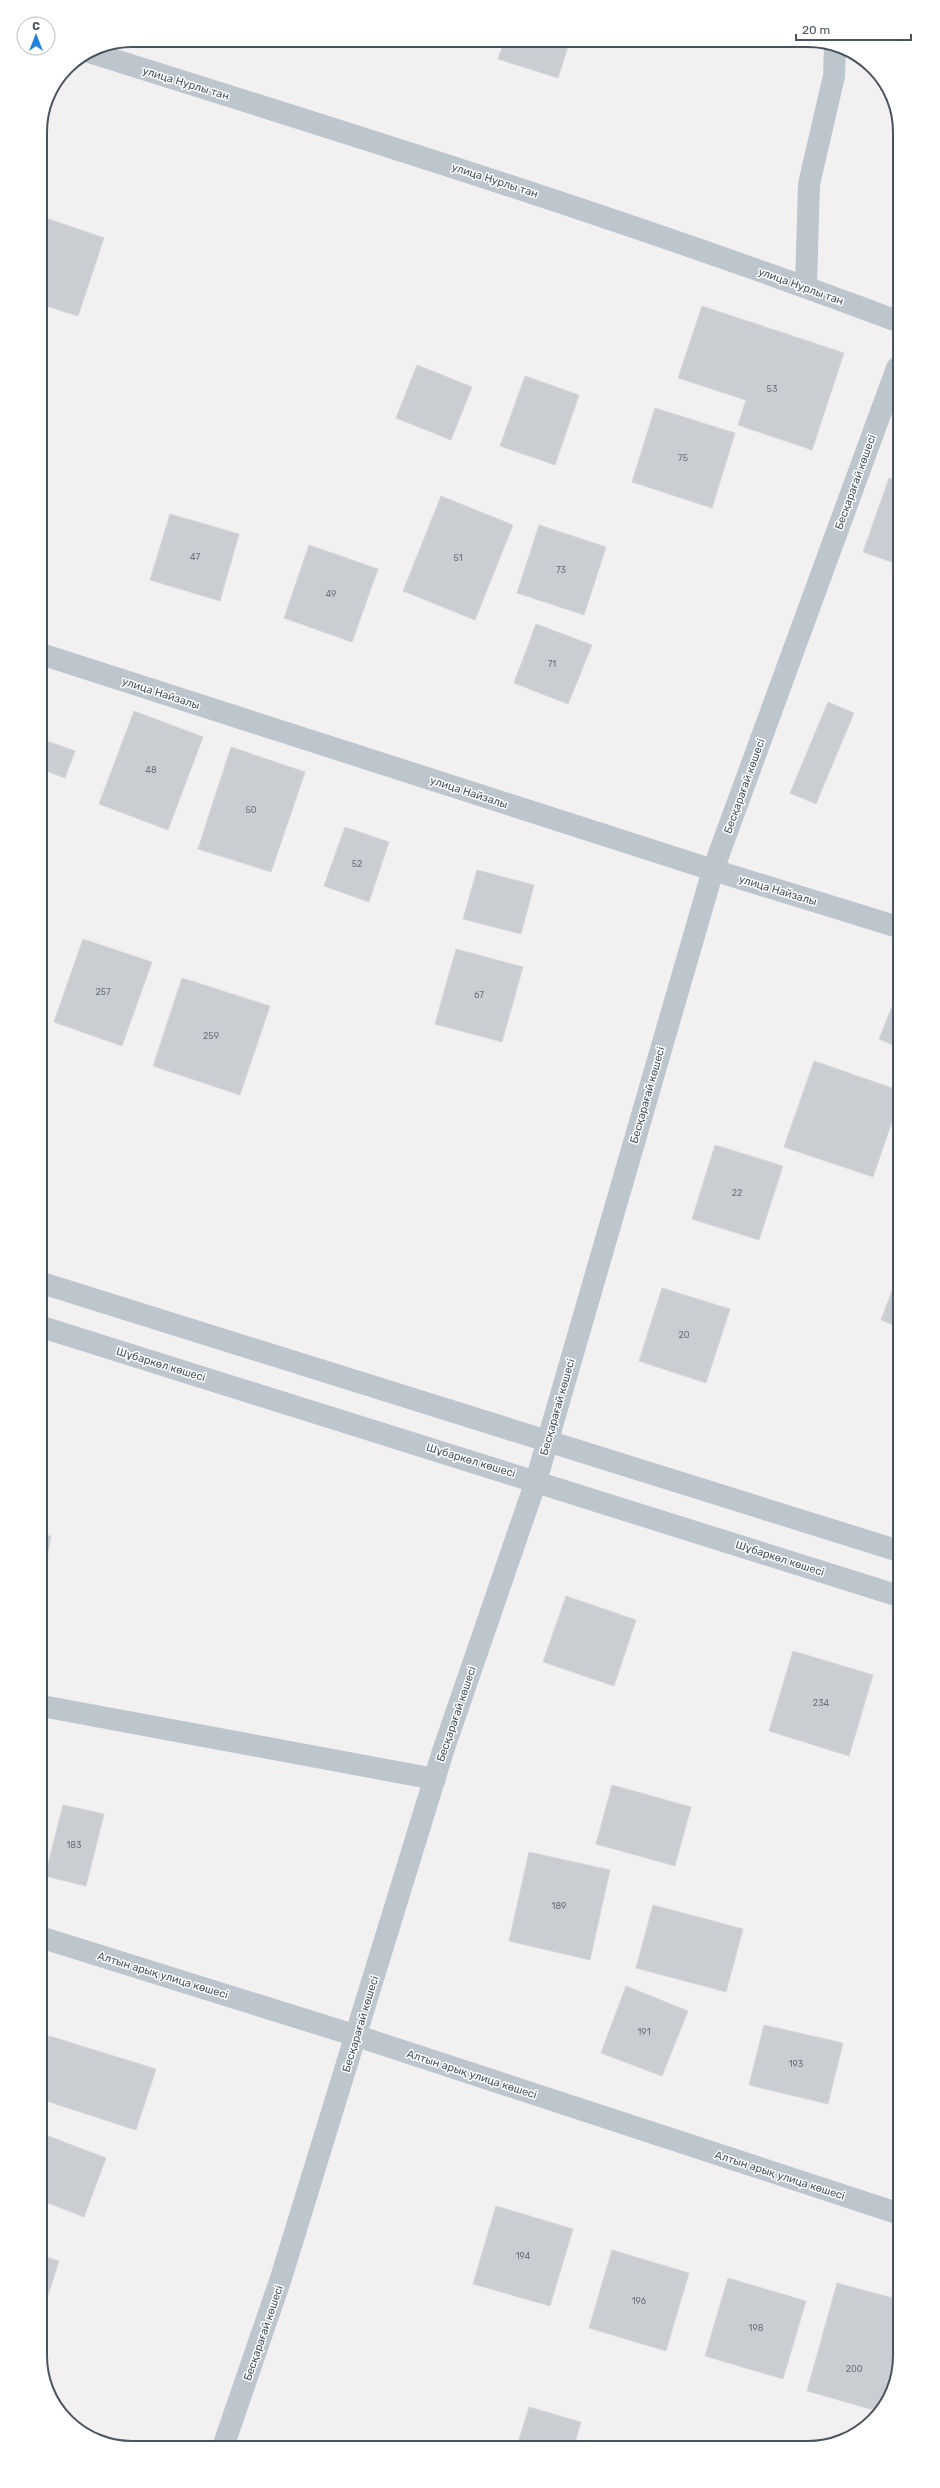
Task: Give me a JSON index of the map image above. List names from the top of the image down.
{
  "streets": {
    "street": [
      "улица Нурлы тан",
      "Бесқарағай көшесі",
      "улица Найзалы",
      "Шұбаркөл көшесі",
      "Алтын арық улица көшесі"
    ]
  },
  "crossings": [
    ["Бесқарағай көшесі", "улица Найзалы"],
    ["Бесқарағай көшесі", "Шұбаркөл көшесі"],
    ["Бесқарағай көшесі", "Алтын арық улица көшесі"]
  ],
  "house_numbers": [
    "53",
    "75",
    "47",
    "51",
    "73",
    "49",
    "71",
    "48",
    "50",
    "52",
    "257",
    "67",
    "259",
    "22",
    "20",
    "234",
    "183",
    "189",
    "191",
    "193",
    "194",
    "196",
    "198",
    "200"
  ],
  "scale_bar": "20 m",
  "north": "top"
}
